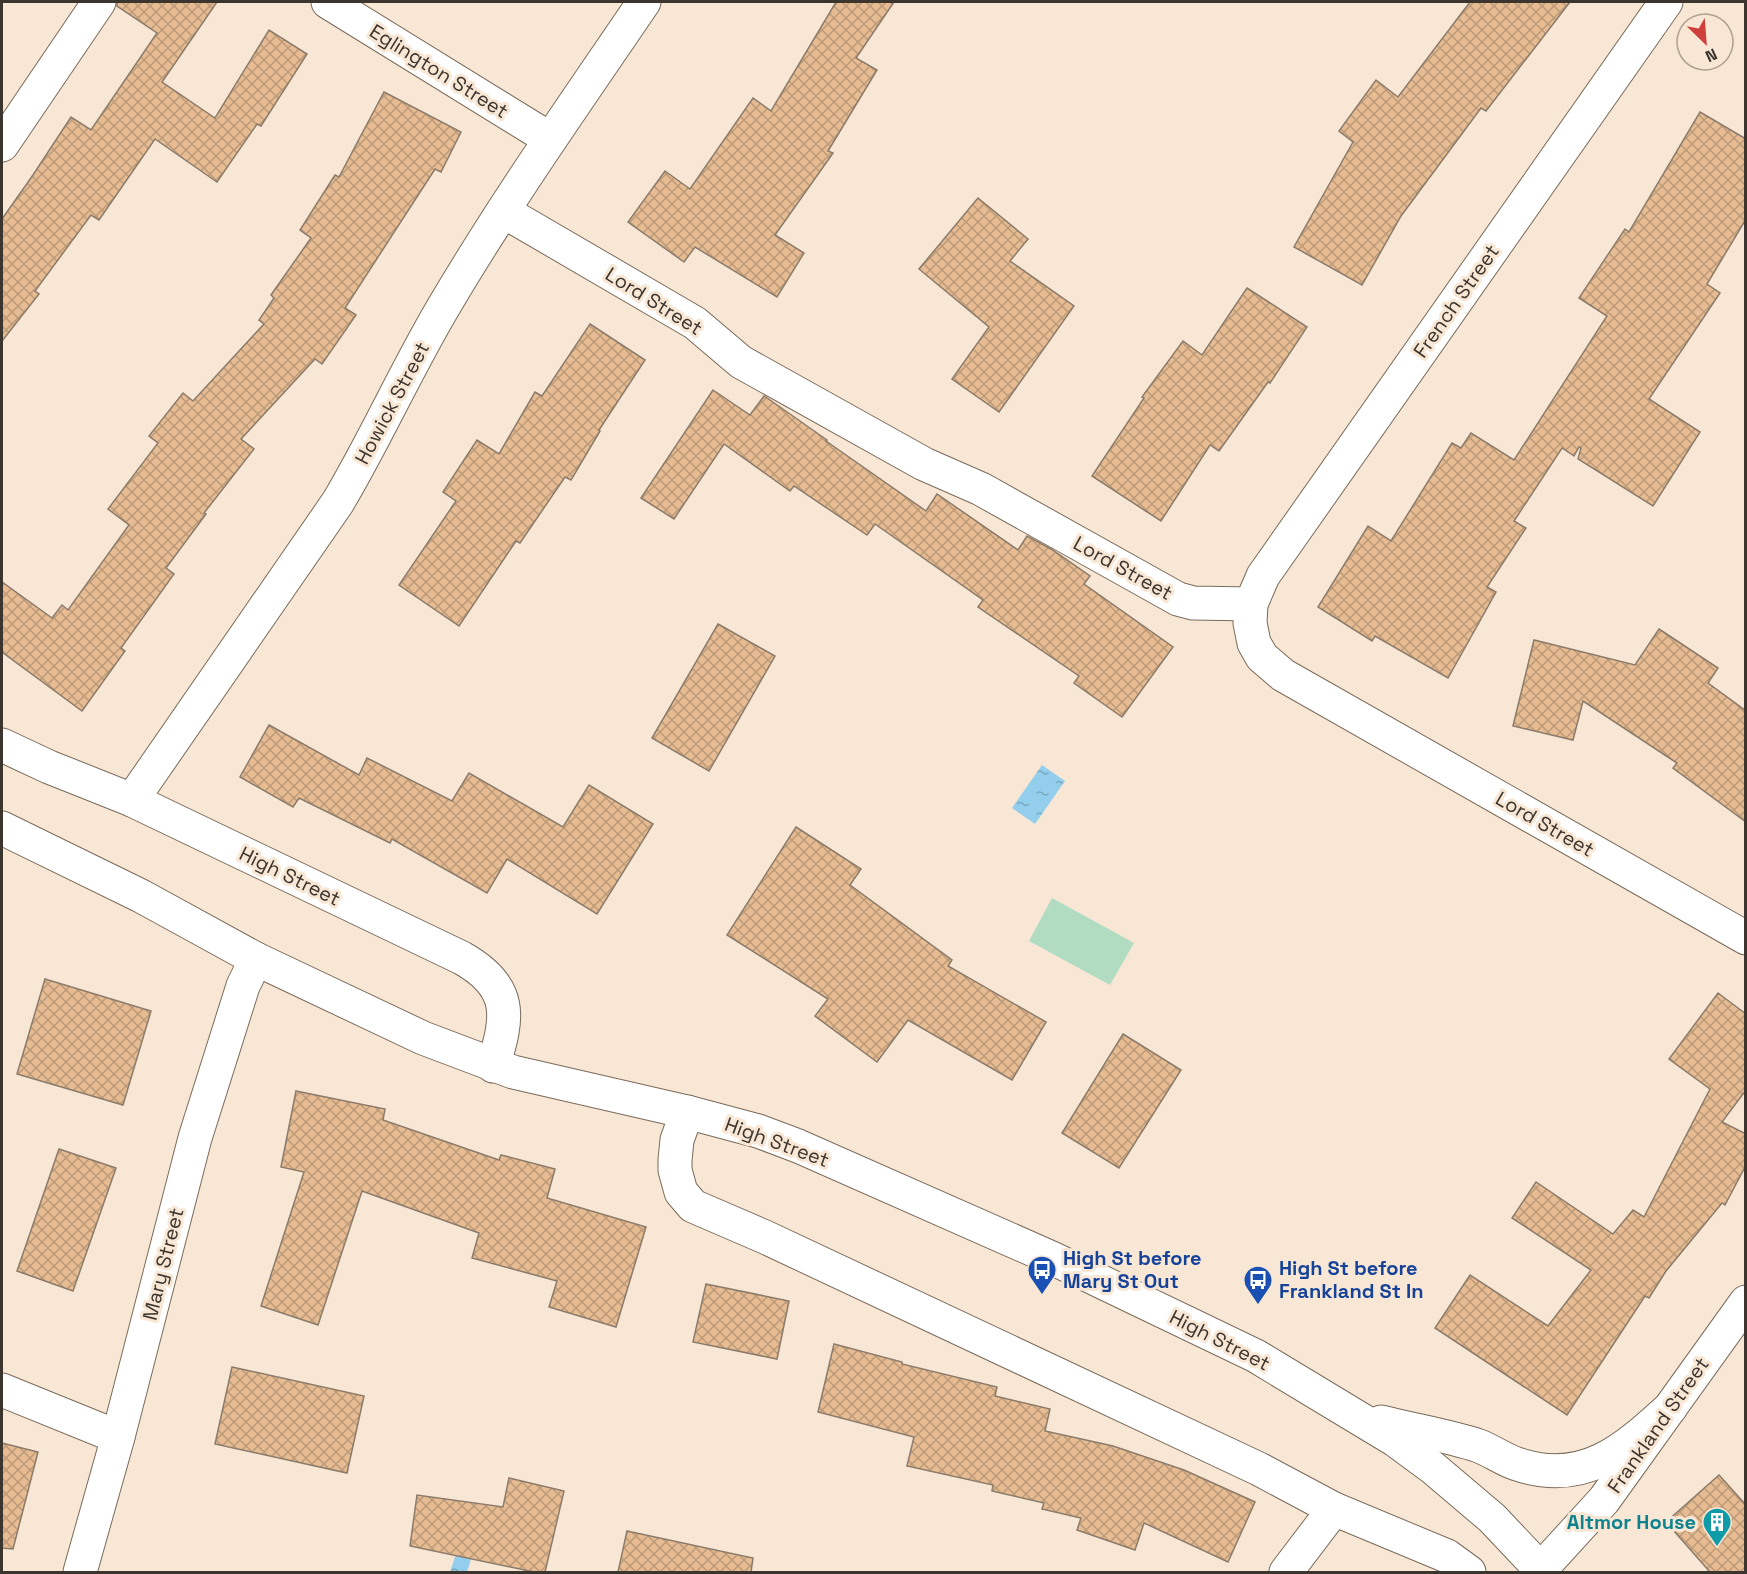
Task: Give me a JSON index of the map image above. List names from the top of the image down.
{
  "streets": {
    "street": [
      "Eglington Street",
      "Lord Street",
      "French Street",
      "Howick Street",
      "High Street",
      "Mary Street",
      "Frankland Street"
    ]
  },
  "crossings": [
    ["Eglington Street", "Howick Street"],
    ["Lord Street", "French Street"],
    ["Lord Street", "Howick Street"],
    ["Howick Street", "High Street"],
    ["High Street", "Mary Street"],
    ["High Street", "Frankland Street"]
  ],
  "places": {
    "bus stop": ["High St before Mary St Out", "High St before Frankland St In"],
    "building": ["Altmor House"]
  },
  "north": "bottom right"
}
